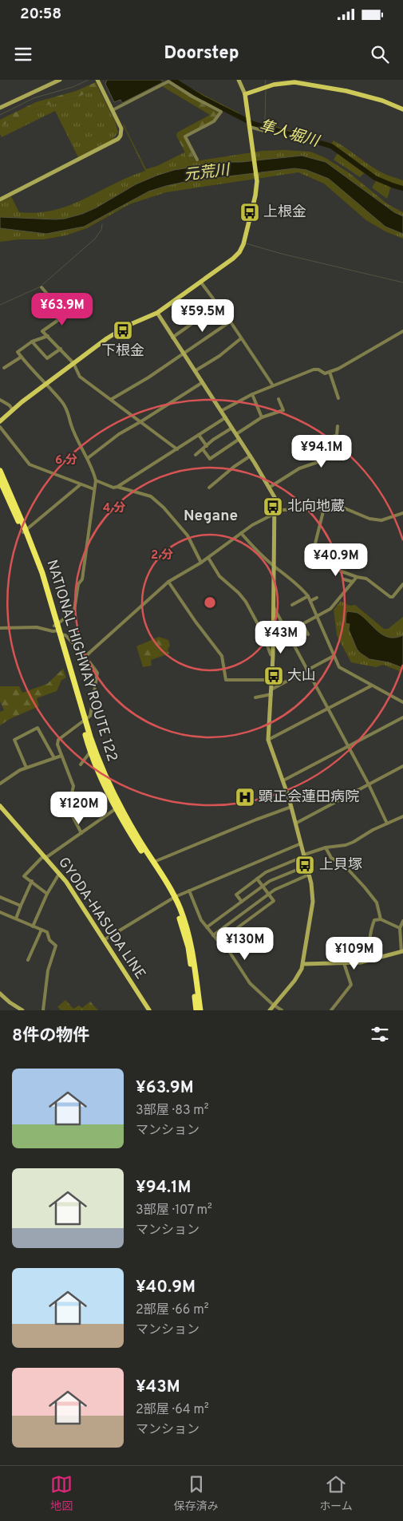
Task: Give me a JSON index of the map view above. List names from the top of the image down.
{
  "streets": {
    "highway": ["NATIONAL HIGHWAY ROUTE 122"],
    "main road": ["GYODA-HASUDA LINE"]
  },
  "districts": ["Negane"],
  "water": ["隼人堀川", "元荒川"],
  "places": {
    "bus stop": [
      "上根金",
      "下根金",
      "北向地蔵",
      "大山",
      "上貝塚"
    ],
    "hospital": ["顕正会蓮田病院"]
  },
  "page": {
    "status": "20:58",
    "header": "Doorstep",
    "price": [
      "¥63.9M",
      "¥59.5M",
      "¥94.1M",
      "¥40.9M",
      "¥43M",
      "¥120M",
      "¥130M",
      "¥109M"
    ],
    "heading": "8件の物件",
    "list": [
      {
        "name": "¥63.9M",
        "note": "3部屋 · 83 m² · マンション"
      },
      {
        "name": "¥94.1M",
        "note": "3部屋 · 107 m² · マンション"
      },
      {
        "name": "¥40.9M",
        "note": "2部屋 · 66 m² · マンション"
      },
      {
        "name": "¥43M",
        "note": "2部屋 · 64 m² · マンション"
      }
    ],
    "tabs": ["地図", "保存済み", "ホーム"]
  },
  "rings": ["6 分", "4 分", "2 分"]
}
